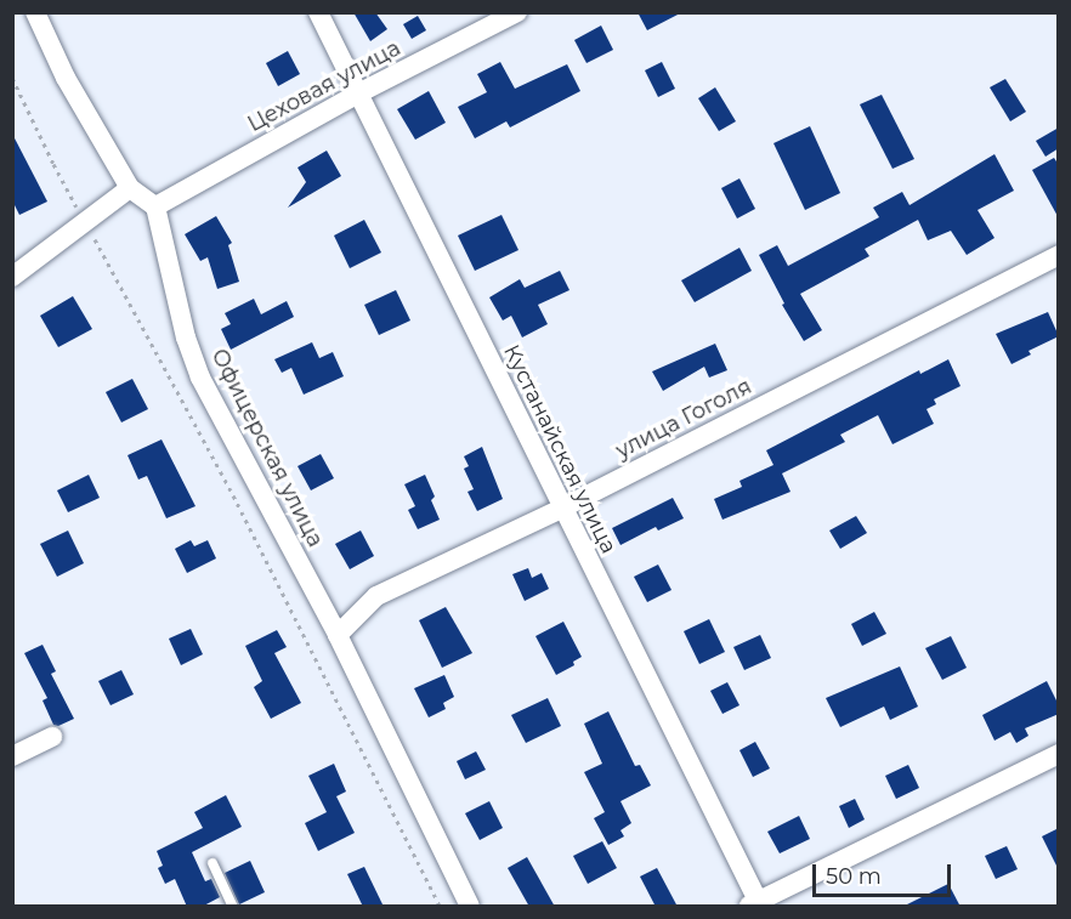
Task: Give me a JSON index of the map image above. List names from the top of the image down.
{
  "streets": {
    "street": [
      "Цеховая улица",
      "улица Гоголя",
      "Офицерская улица",
      "Кустанайская улица"
    ]
  },
  "crossings": [
    ["Цеховая улица", "Офицерская улица"],
    ["Цеховая улица", "Кустанайская улица"],
    ["улица Гоголя", "Офицерская улица"],
    ["улица Гоголя", "Кустанайская улица"]
  ],
  "scale_bar": "50 m"
}
